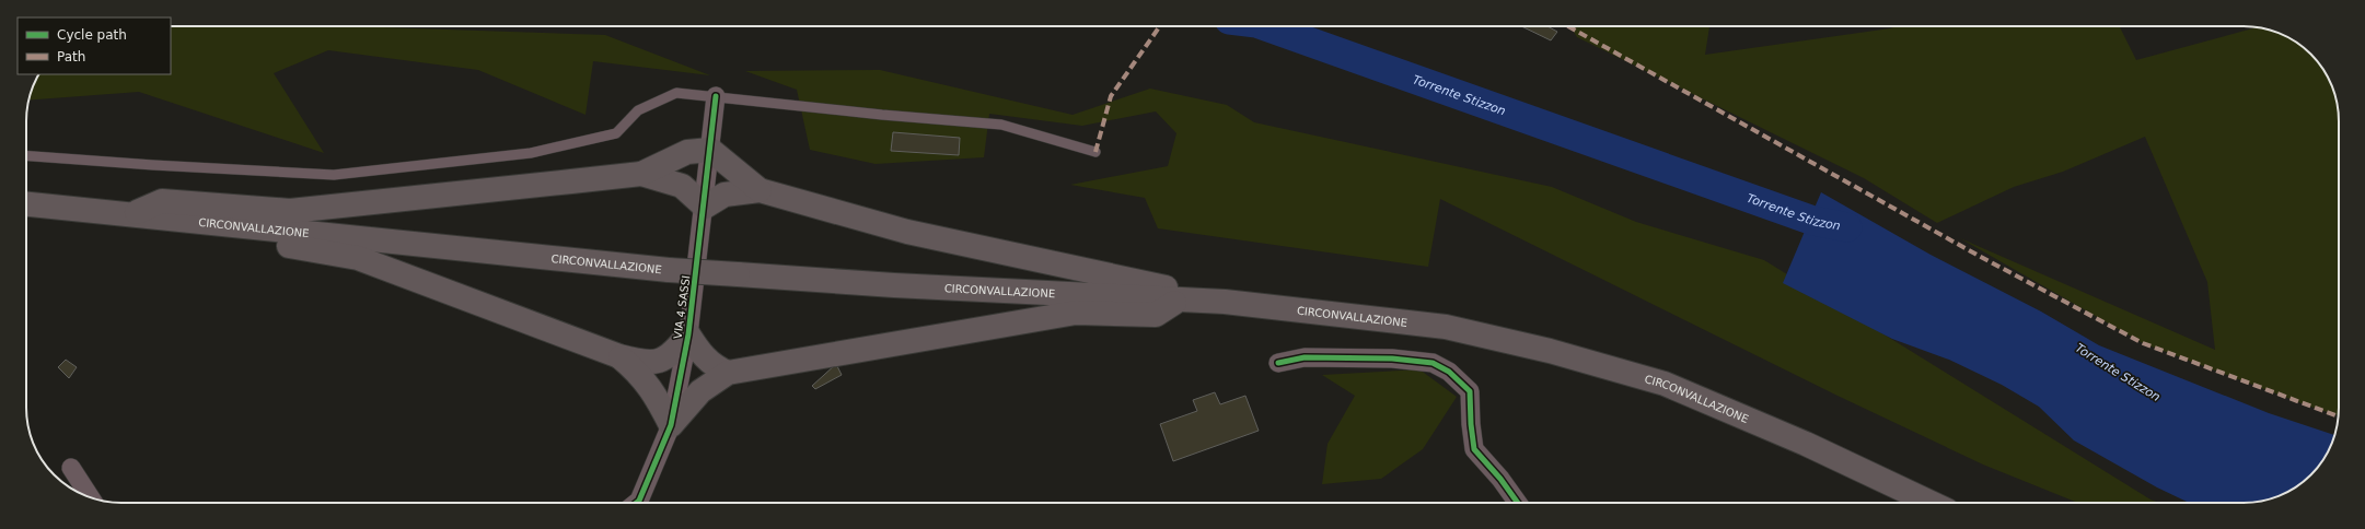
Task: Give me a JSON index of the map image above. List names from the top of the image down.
{
  "streets": {
    "highway": ["CIRCONVALLAZIONE"],
    "street": ["VIA 4 SASSI"]
  },
  "water": ["Torrente Stizzon"],
  "legend": ["Cycle path", "Path"]
}
